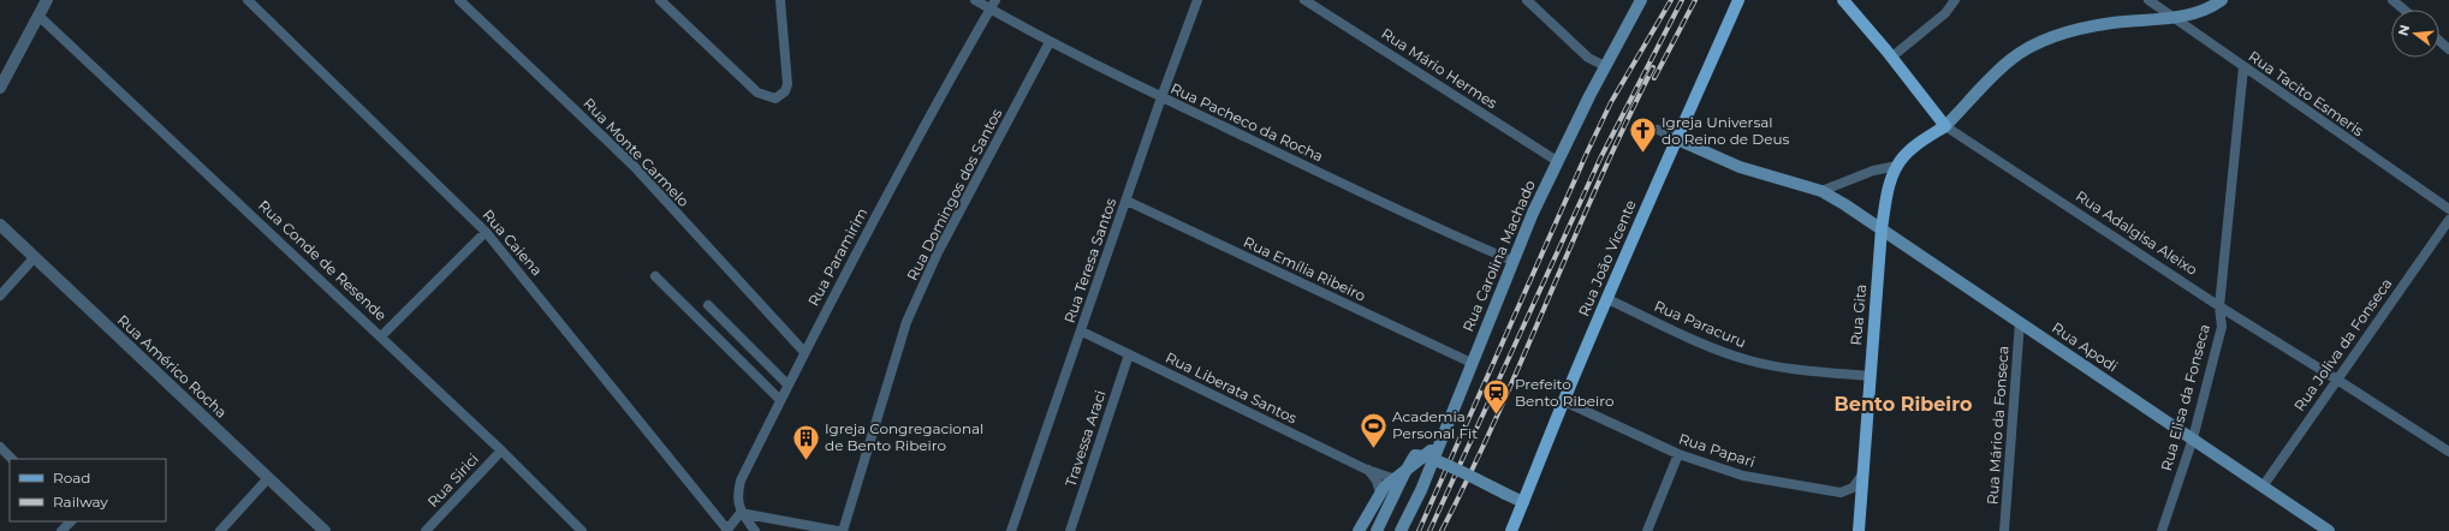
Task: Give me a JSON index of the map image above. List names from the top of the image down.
{
  "streets": {
    "main road": [
      "Rua Adalgisa Aleixo",
      "Rua Carolina Machado",
      "Rua João Vicente",
      "Rua Gita",
      "Rua Apodi"
    ],
    "street": [
      "Rua Mário Hermes",
      "Rua Tacito Esmeris",
      "Rua Pacheco da Rocha",
      "Rua Monte Carmelo",
      "Rua Domingos dos Santos",
      "Rua Caiena",
      "Rua Paramirim",
      "Rua Conde de Resende",
      "Rua Teresa Santos",
      "Rua Emília Ribeiro",
      "Rua Paracuru",
      "Rua Joliva da Fonseca",
      "Rua Américo Rocha",
      "Rua Liberata Santos",
      "Rua Elisa da Fonseca",
      "Rua Mário da Fonseca",
      "Travessa Araci",
      "Rua Papari",
      "Rua Sirici"
    ]
  },
  "crossings": [
    ["Rua Mário Hermes", "Rua Carolina Machado"],
    ["Rua Tacito Esmeris", "Rua Elisa da Fonseca"],
    ["Rua Pacheco da Rocha", "Rua Domingos dos Santos"],
    ["Rua Pacheco da Rocha", "Rua Carolina Machado"],
    ["Rua Pacheco da Rocha", "Rua Paramirim"],
    ["Rua Pacheco da Rocha", "Rua Teresa Santos"],
    ["Rua Monte Carmelo", "Rua Paramirim"],
    ["Rua Adalgisa Aleixo", "Rua Gita"],
    ["Rua Adalgisa Aleixo", "Rua Joliva da Fonseca"],
    ["Rua Adalgisa Aleixo", "Rua Elisa da Fonseca"],
    ["Rua Carolina Machado", "Rua Emília Ribeiro"],
    ["Rua João Vicente", "Rua Paracuru"],
    ["Rua João Vicente", "Rua Apodi"],
    ["Rua João Vicente", "Rua Papari"],
    ["Rua Conde de Resende", "Rua Sirici"],
    ["Rua Teresa Santos", "Rua Emília Ribeiro"],
    ["Rua Teresa Santos", "Rua Liberata Santos"],
    ["Rua Gita", "Rua Paracuru"],
    ["Rua Gita", "Rua Apodi"],
    ["Rua Gita", "Rua Papari"],
    ["Rua Joliva da Fonseca", "Rua Apodi"],
    ["Rua Apodi", "Rua Elisa da Fonseca"],
    ["Rua Apodi", "Rua Mário da Fonseca"],
    ["Rua Liberata Santos", "Travessa Araci"]
  ],
  "districts": ["Bento Ribeiro"],
  "places": {
    "church": ["Igreja Universal do Reino de Deus"],
    "station": ["Prefeito Bento Ribeiro"],
    "sports": ["Academia Personal Fit"],
    "building": ["Igreja Congregacional de Bento Ribeiro"]
  },
  "legend": ["Road", "Railway"],
  "north": "left"
}
